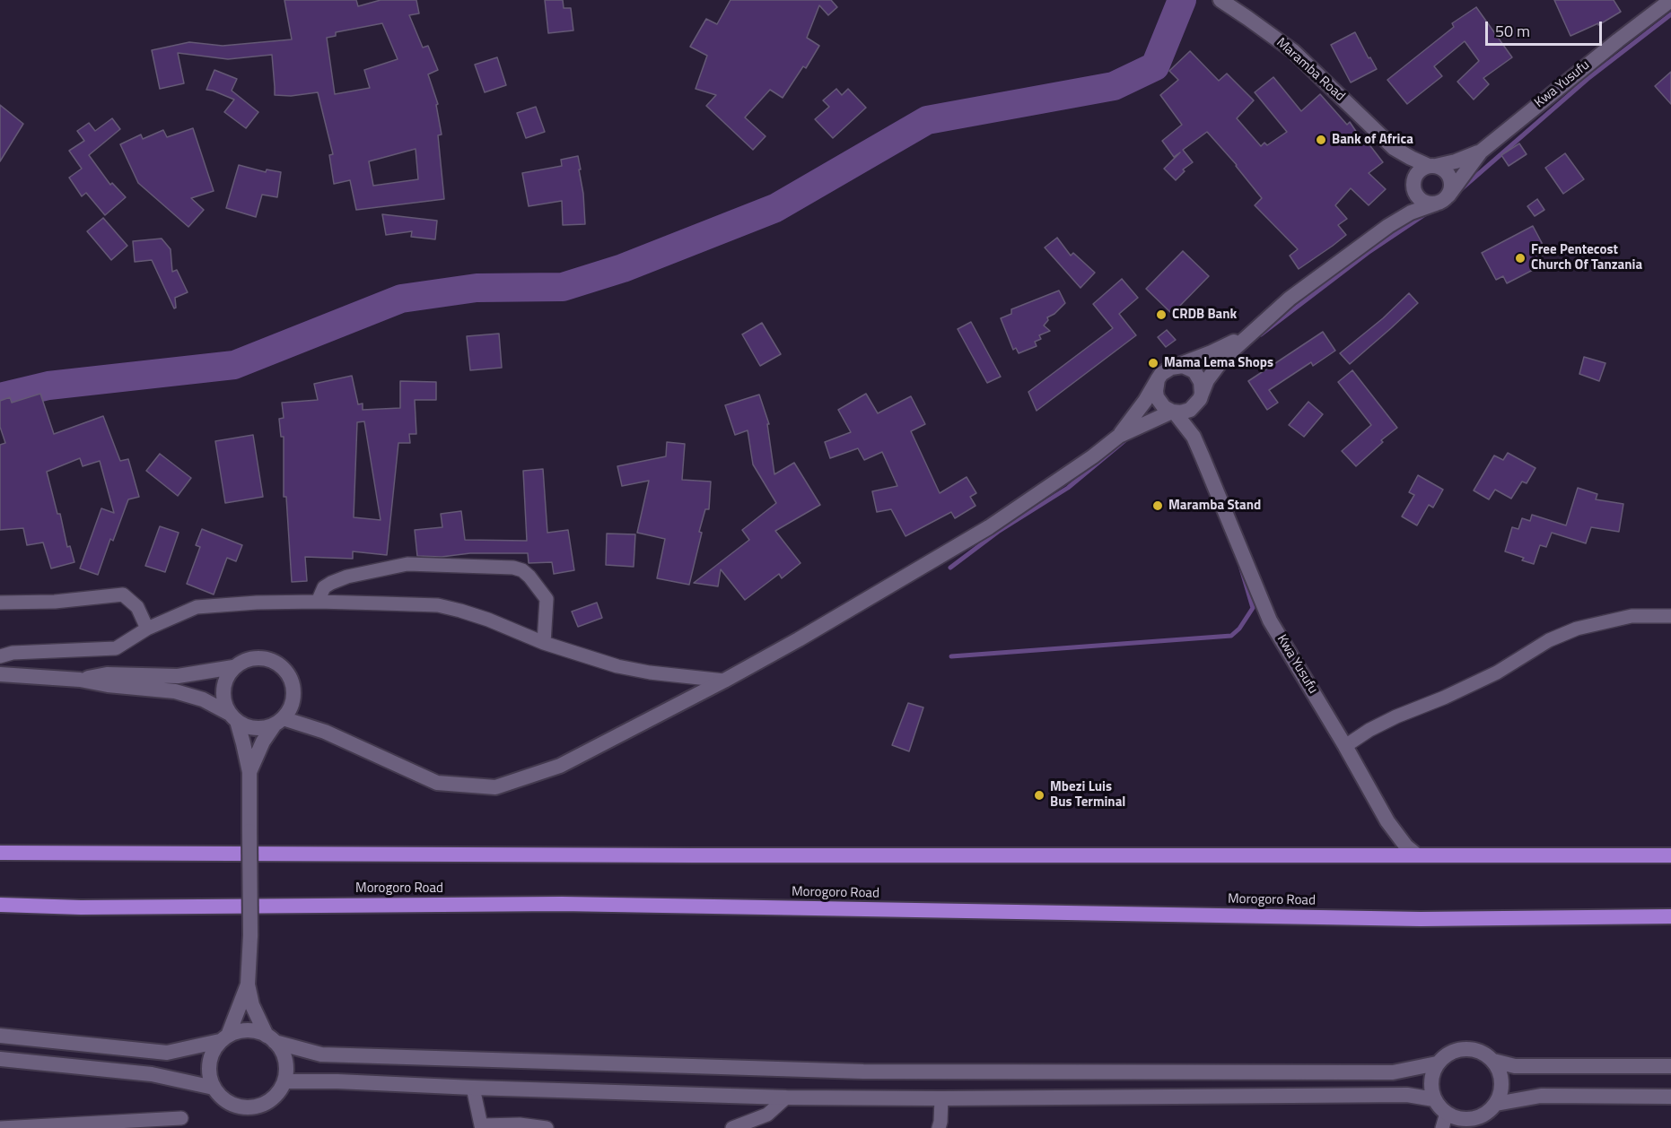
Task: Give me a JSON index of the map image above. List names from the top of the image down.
{
  "streets": {
    "highway": ["Morogoro Road"],
    "street": ["Maramba Road", "Kwa Yusufu"]
  },
  "crossings": [
    ["Maramba Road", "Kwa Yusufu"]
  ],
  "places": [
    "Bank of Africa",
    "Free Pentecost Church Of Tanzania",
    "CRDB Bank",
    "Mama Lema Shops",
    "Maramba Stand",
    "Mbezi Luis Bus Terminal"
  ],
  "scale_bar": "50 m"
}
